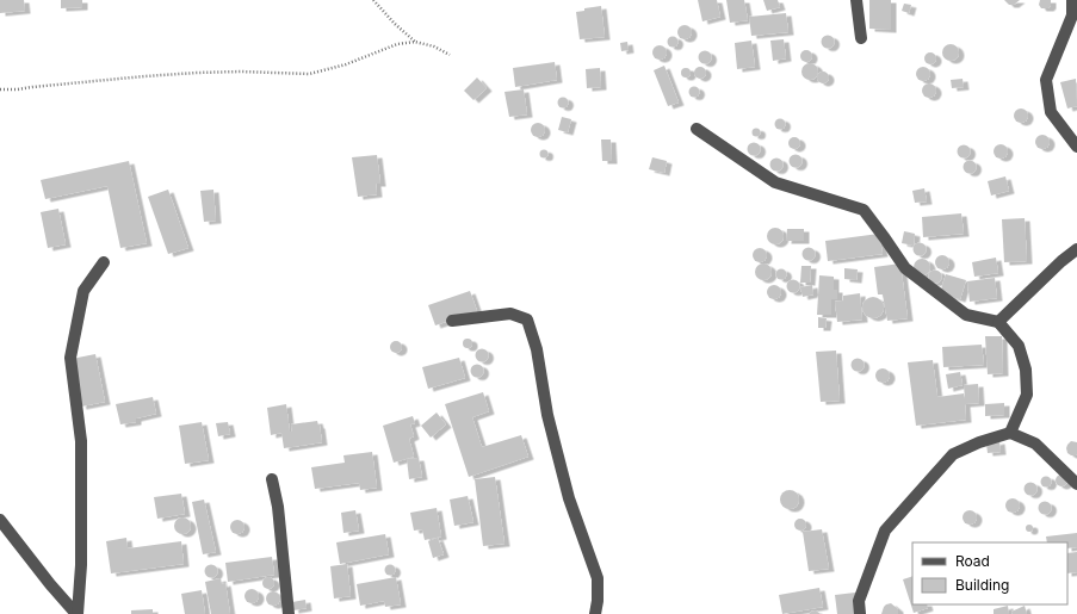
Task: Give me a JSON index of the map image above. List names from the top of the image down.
{
  "legend": ["Road", "Building"]
}
